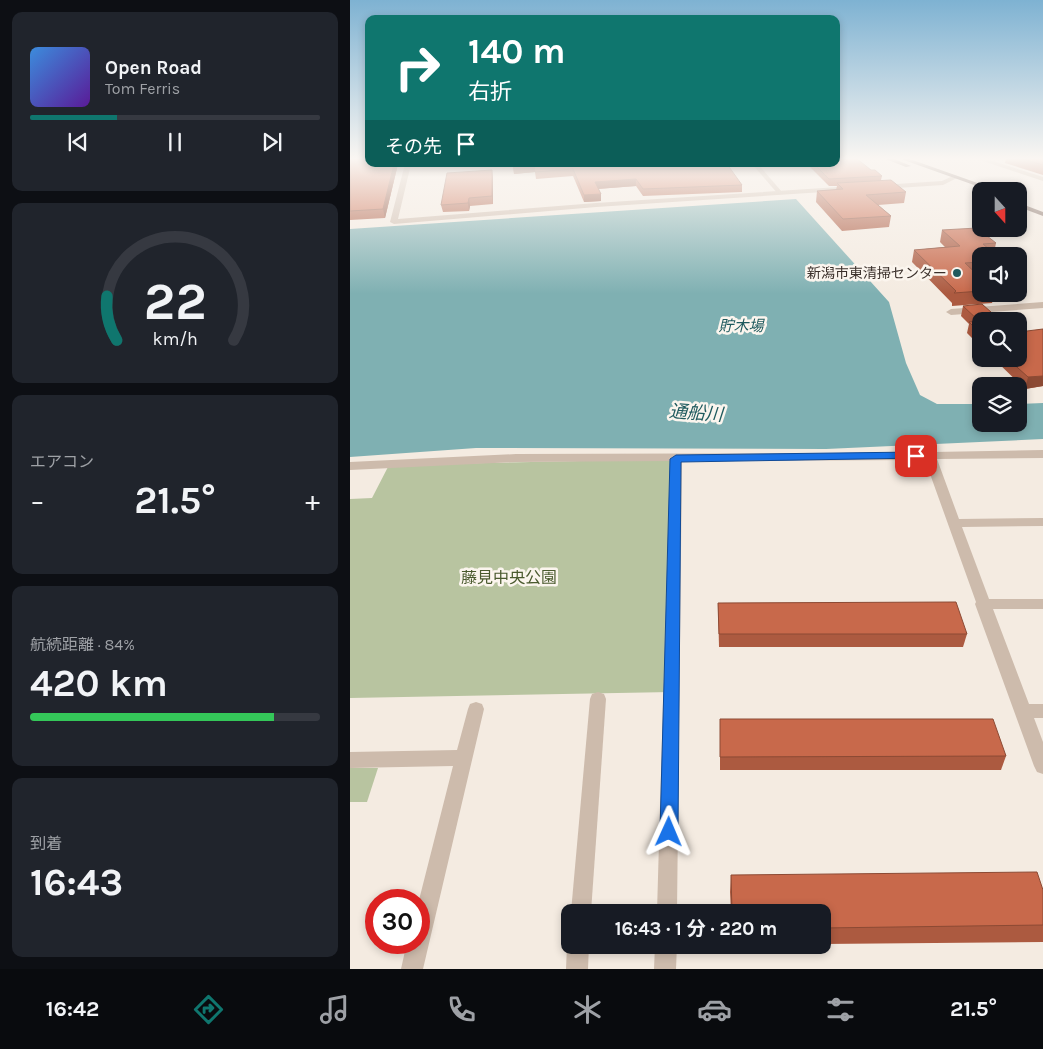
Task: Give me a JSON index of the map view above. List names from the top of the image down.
{
  "water": ["貯木場", "通船川"],
  "parks": ["藤見中央公園"],
  "places": ["新潟市東清掃センター"],
  "north": "bottom",
  "page": {
    "turn": ["140 m", "右折"],
    "song": ["Open Road", "Tom Ferris"],
    "then": "その先",
    "tile": [
      "エアコン",
      ["航続距離 · 84%", "420 km"],
      ["到着", "16:43"]
    ],
    "heat": ["−", "21.5°", "+"],
    "limit": "30",
    "trip": "16:43 · 1 分 · 220 m",
    "tabs": ["16:42", "21.5°"],
    "gauge": ["22", "km/h"]
  }
}
